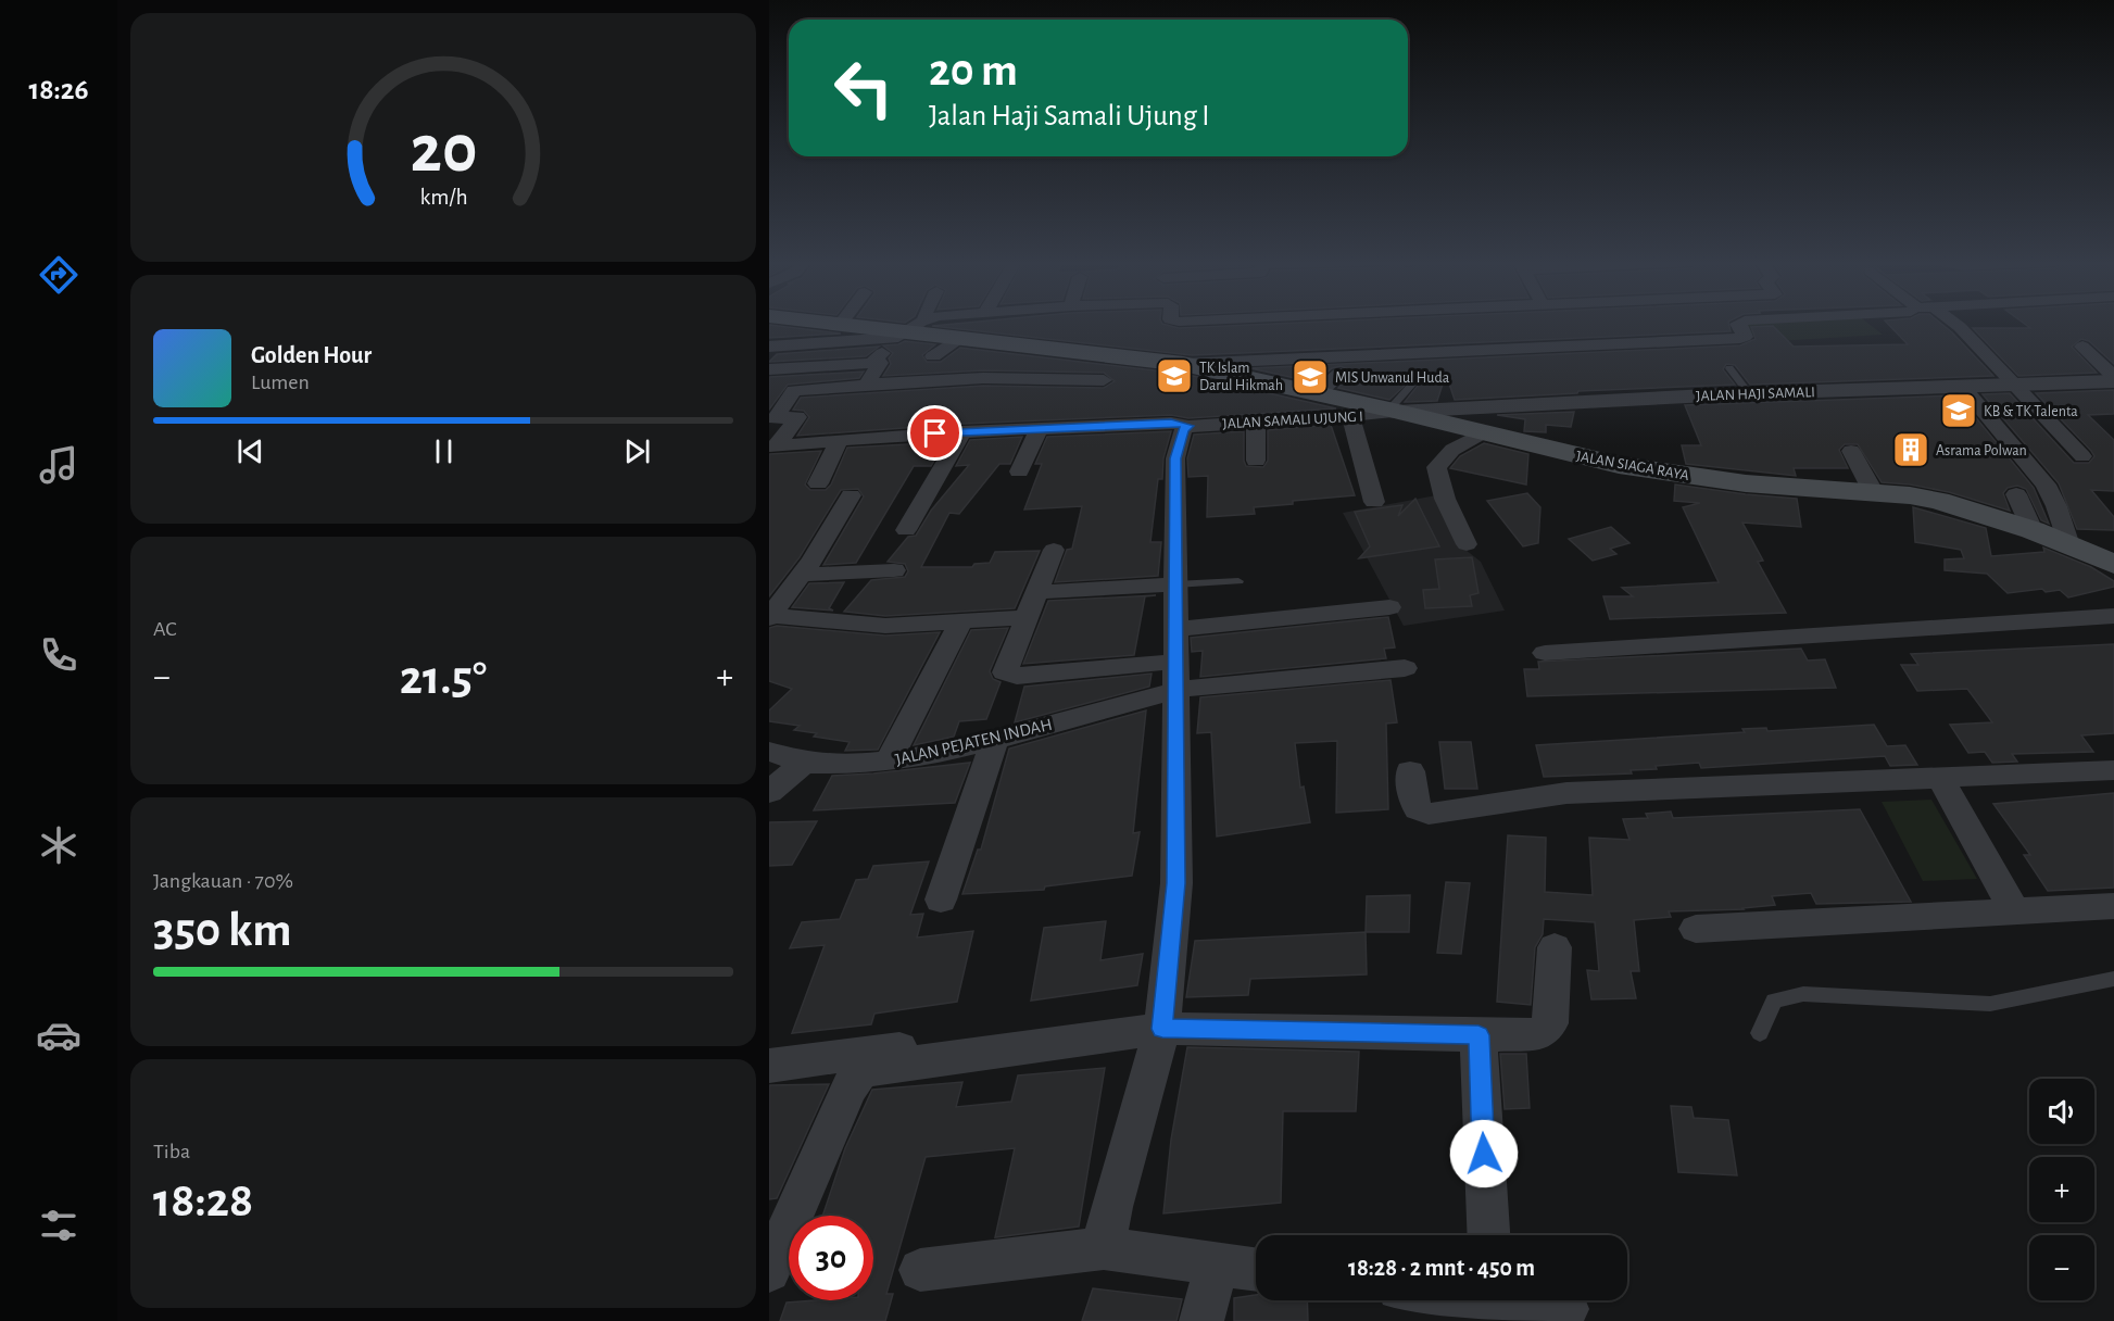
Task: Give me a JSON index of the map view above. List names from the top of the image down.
{
  "streets": {
    "main road": ["JALAN SIAGA RAYA"],
    "street": ["JALAN HAJI SAMALI", "JALAN SAMALI UJUNG I", "JALAN PEJATEN INDAH"]
  },
  "crossings": [
    ["JALAN HAJI SAMALI", "JALAN SAMALI UJUNG I"],
    ["JALAN HAJI SAMALI", "JALAN SIAGA RAYA"],
    ["JALAN SAMALI UJUNG I", "JALAN SIAGA RAYA"]
  ],
  "places": {
    "school or university": ["TK Islam Darul Hikmah", "MIS Unwanul Huda", "KB & TK Talenta"],
    "building": ["Asrama Polwan"]
  },
  "page": {
    "tabs": "18:26",
    "turn": ["20 m", "Jalan Haji Samali Ujung I"],
    "song": ["Golden Hour", "Lumen"],
    "tile": [
      "AC",
      ["Jangkauan · 70%", "350 km"],
      ["Tiba", "18:28"]
    ],
    "heat": ["−", "21.5°", "+"],
    "map_buttons": ["+", "−"],
    "limit": "30",
    "trip": "18:28 · 2 mnt · 450 m",
    "gauge": ["20", "km/h"]
  }
}
